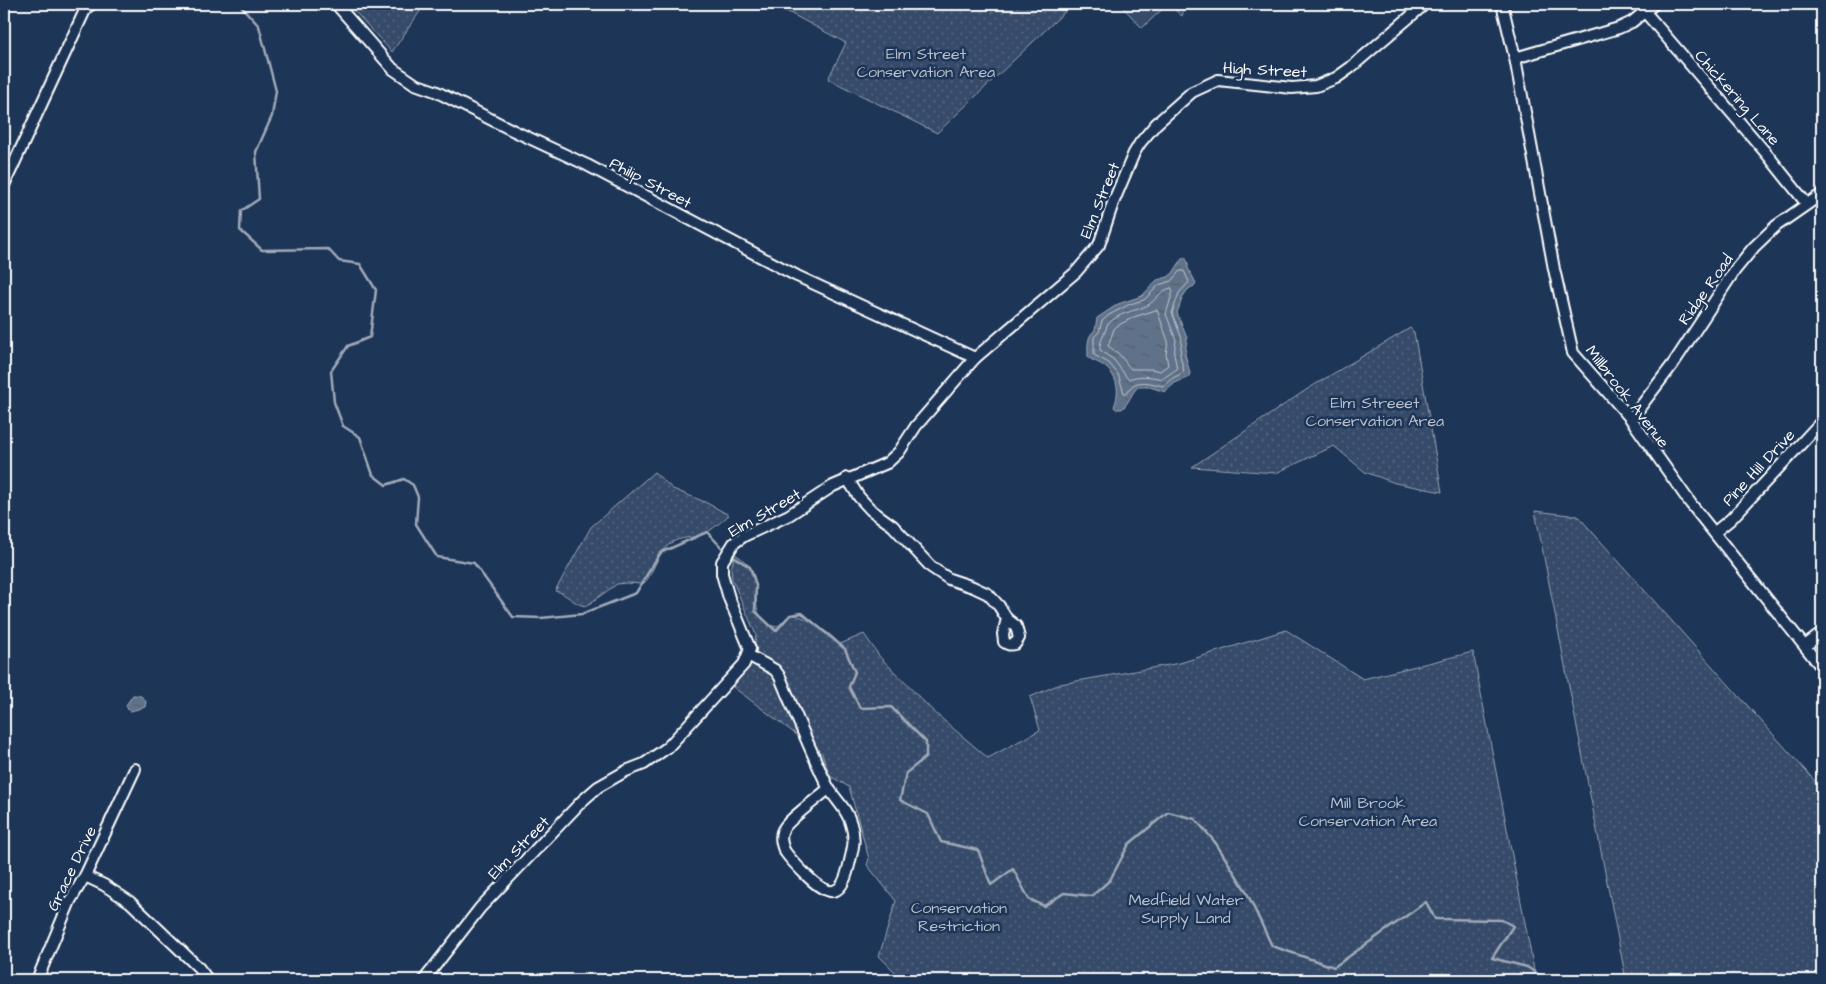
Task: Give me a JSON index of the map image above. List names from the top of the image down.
{
  "streets": {
    "street": [
      "High Street",
      "Chickering Lane",
      "Philip Street",
      "Elm Street",
      "Ridge Road",
      "Millbrook Avenue",
      "Pine Hill Drive",
      "Grace Drive"
    ]
  },
  "crossings": [
    ["High Street", "Elm Street"],
    ["Chickering Lane", "Ridge Road"],
    ["Philip Street", "Elm Street"],
    ["Ridge Road", "Millbrook Avenue"],
    ["Millbrook Avenue", "Pine Hill Drive"]
  ],
  "parks": [
    "Elm Street Conservation Area",
    "Elm Streeet Conservation Area",
    "Mill Brook Conservation Area",
    "Medfield Water Supply Land",
    "Conservation Restriction"
  ]
}
